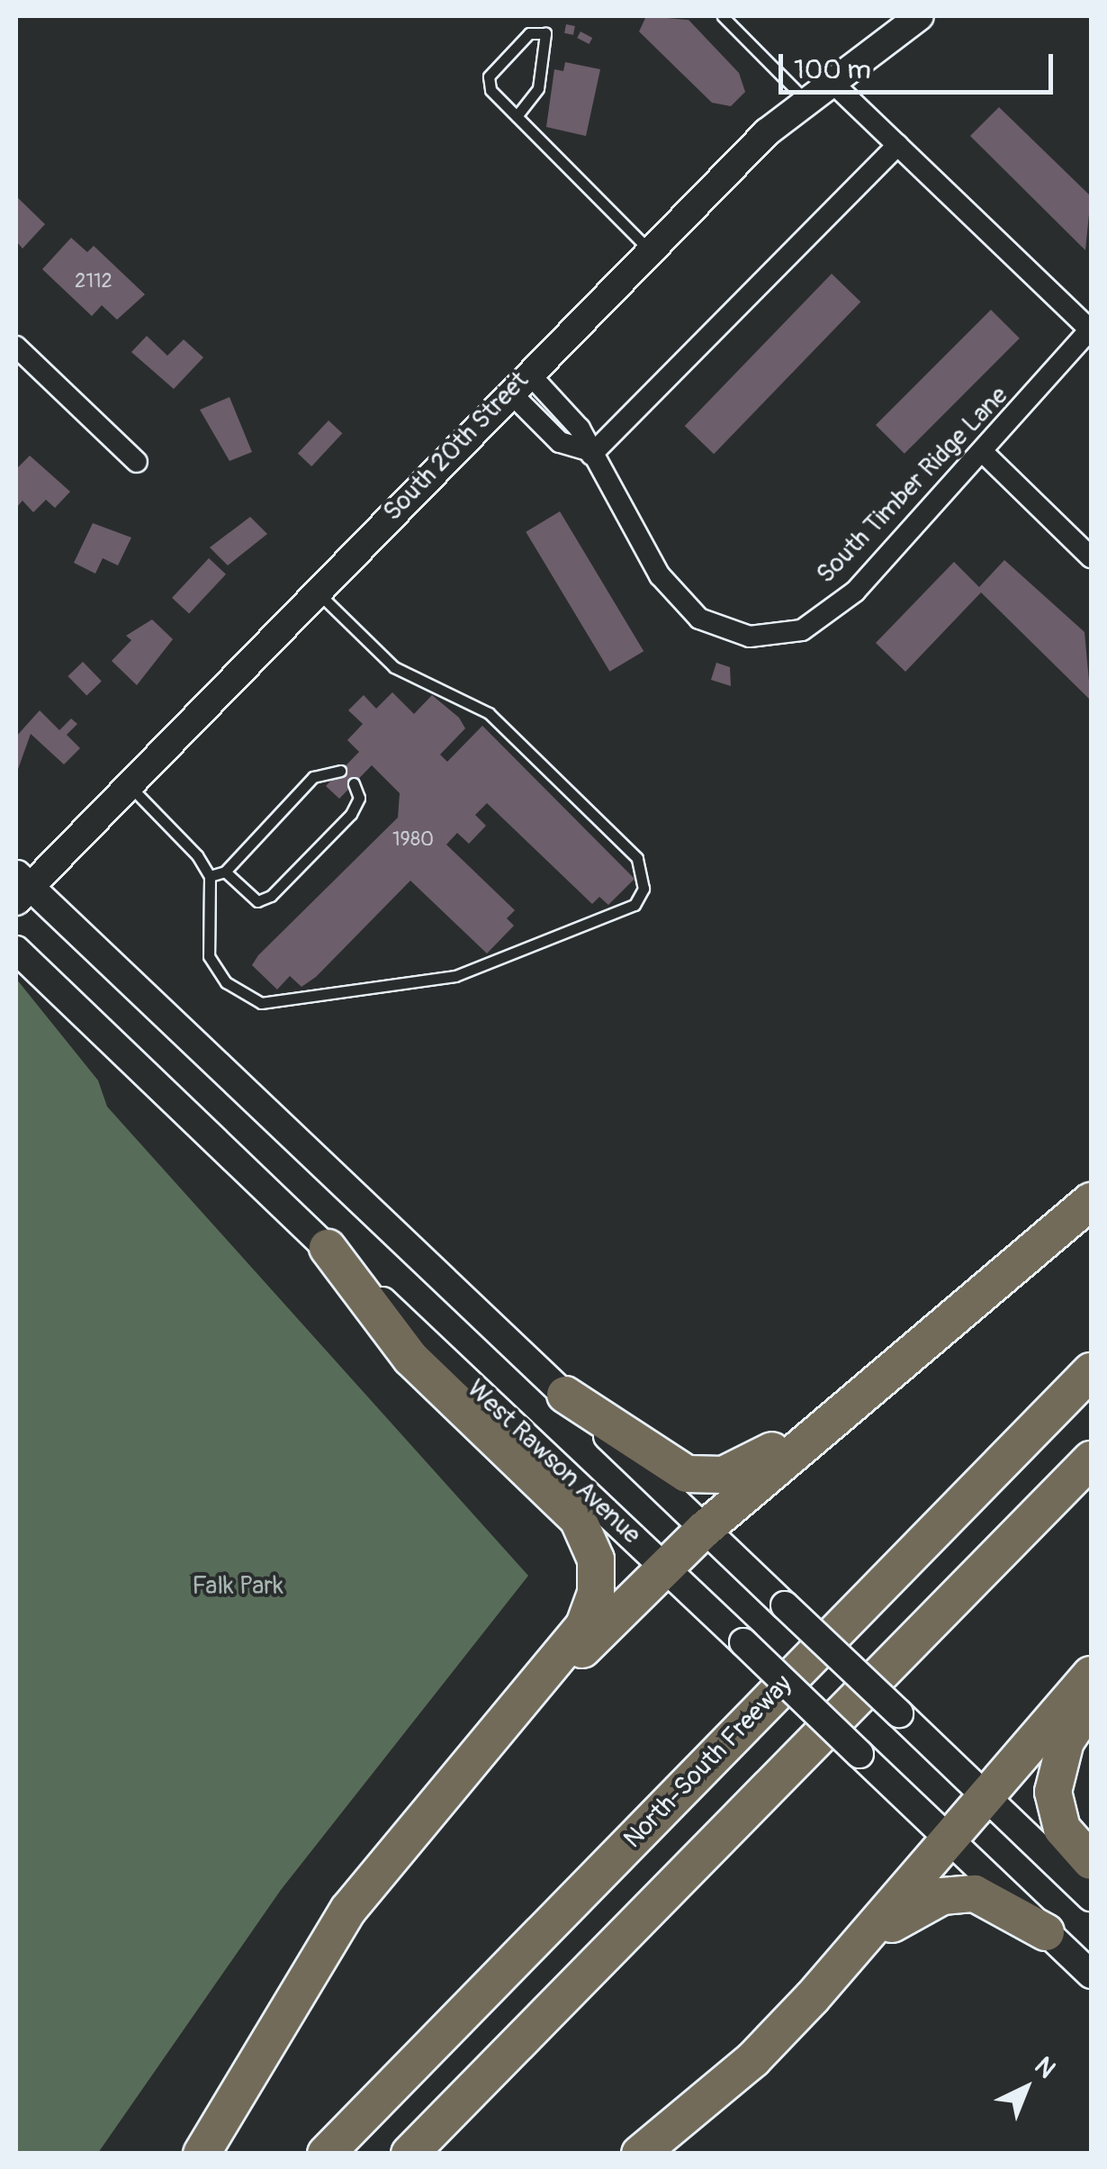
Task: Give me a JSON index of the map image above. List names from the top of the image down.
{
  "streets": {
    "highway": ["North-South Freeway"],
    "main road": ["South 20th Street", "West Rawson Avenue"],
    "street": ["South Timber Ridge Lane"]
  },
  "parks": ["Falk Park"],
  "house_numbers": ["2112", "1980"],
  "scale_bar": "100 m",
  "north": "top right"
}
